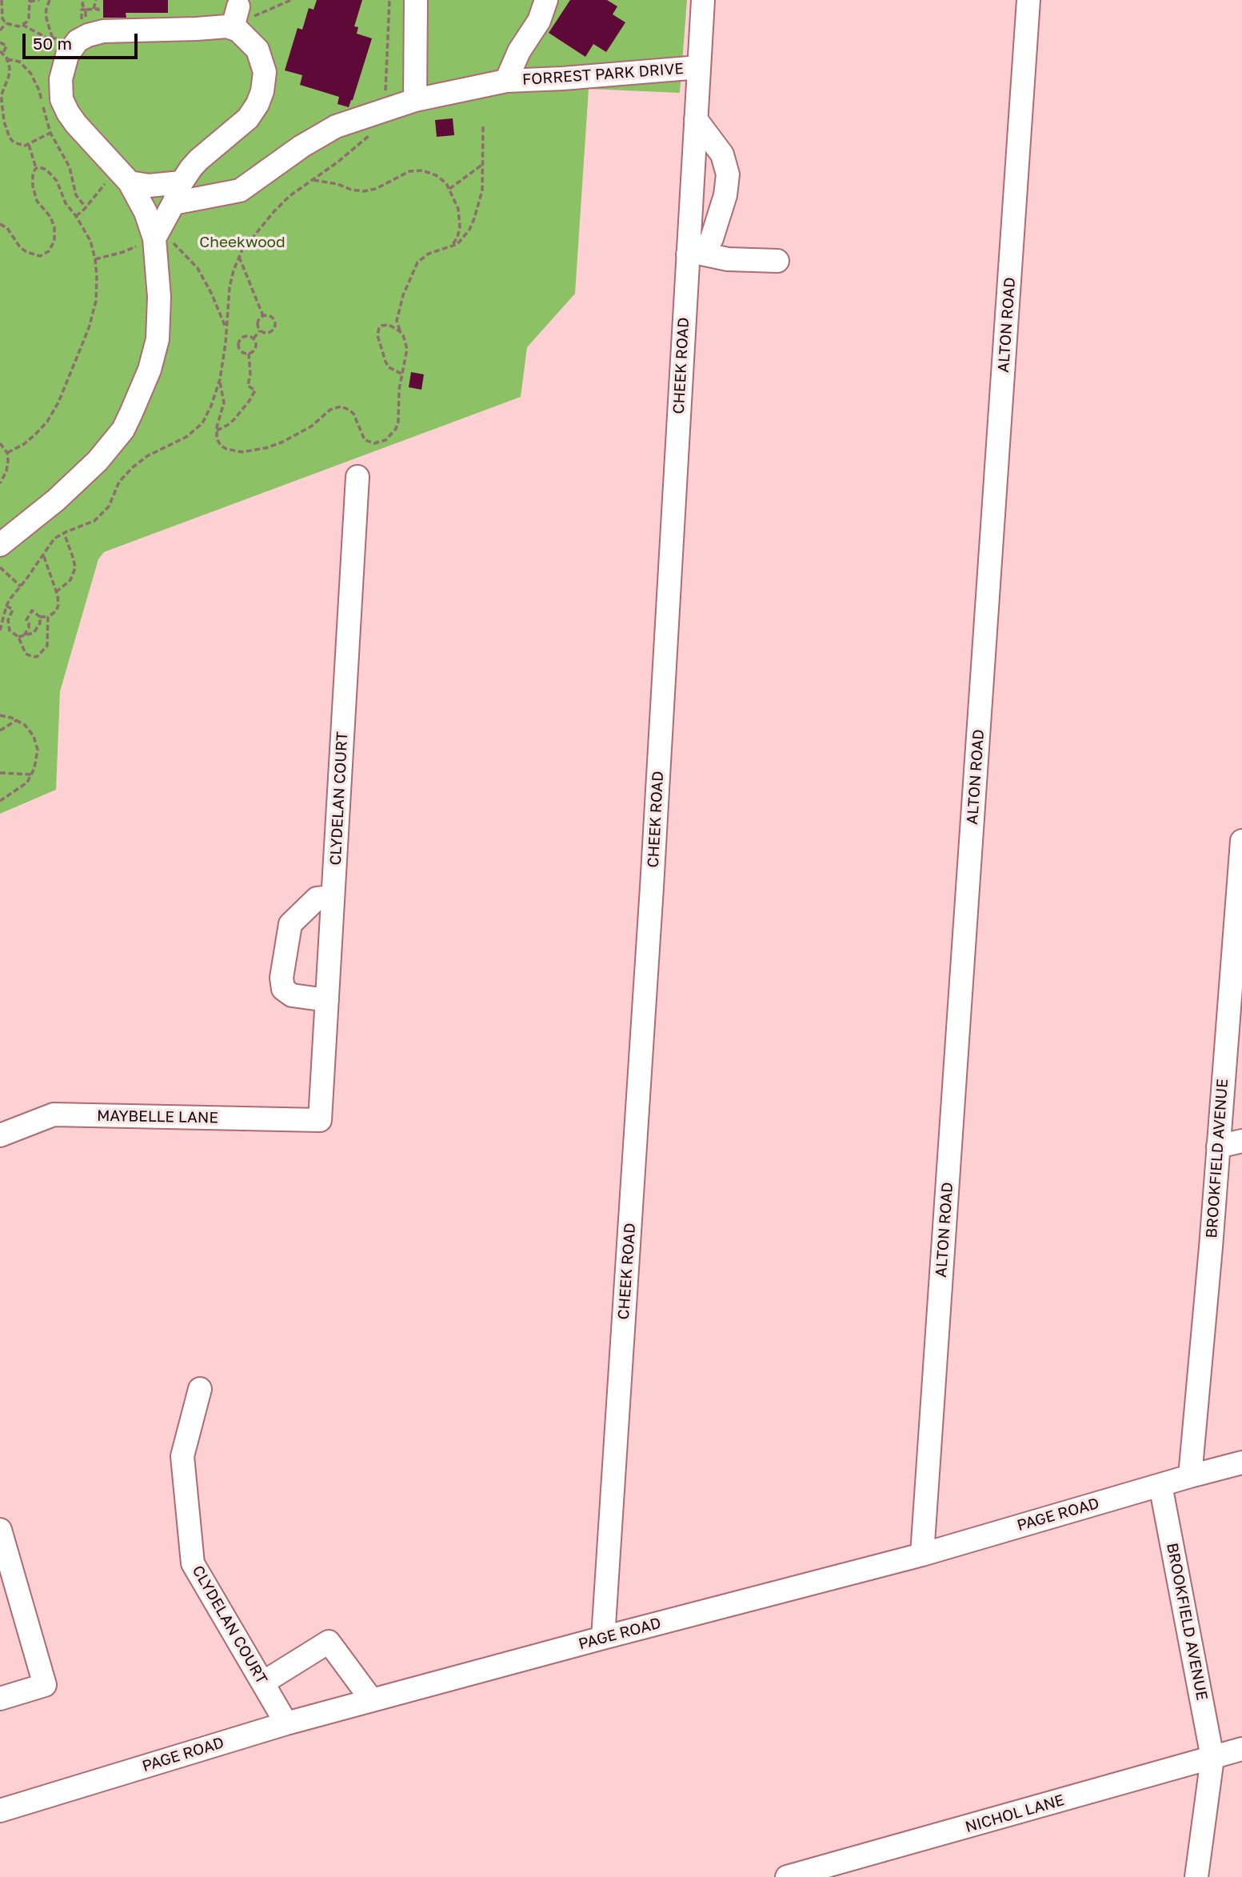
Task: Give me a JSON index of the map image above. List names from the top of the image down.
{
  "streets": {
    "street": [
      "FORREST PARK DRIVE",
      "ALTON ROAD",
      "CHEEK ROAD",
      "CLYDELAN COURT",
      "MAYBELLE LANE",
      "BROOKFIELD AVENUE",
      "PAGE ROAD",
      "NICHOL LANE"
    ]
  },
  "crossings": [
    ["FORREST PARK DRIVE", "CHEEK ROAD"],
    ["ALTON ROAD", "PAGE ROAD"],
    ["CHEEK ROAD", "PAGE ROAD"],
    ["CLYDELAN COURT", "MAYBELLE LANE"],
    ["CLYDELAN COURT", "PAGE ROAD"],
    ["BROOKFIELD AVENUE", "PAGE ROAD"],
    ["BROOKFIELD AVENUE", "NICHOL LANE"]
  ],
  "parks": ["Cheekwood"],
  "scale_bar": "50 m"
}
